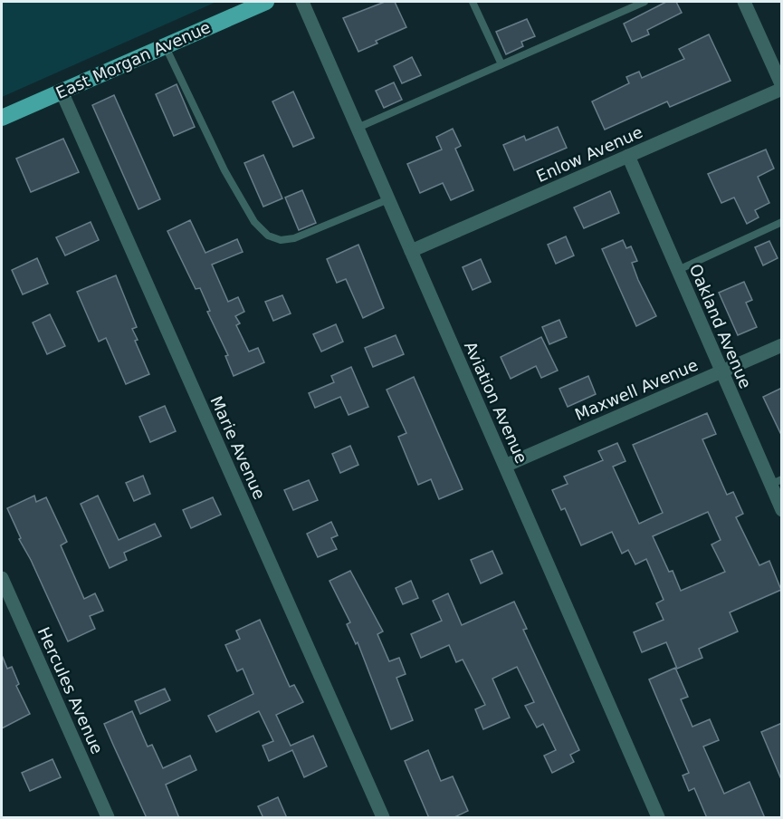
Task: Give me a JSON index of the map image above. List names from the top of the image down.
{
  "streets": {
    "main road": ["East Morgan Avenue"],
    "street": [
      "Enlow Avenue",
      "Oakland Avenue",
      "Maxwell Avenue",
      "Aviation Avenue",
      "Marie Avenue",
      "Hercules Avenue"
    ]
  },
  "crossings": [
    ["East Morgan Avenue", "Marie Avenue"],
    ["Enlow Avenue", "Oakland Avenue"],
    ["Enlow Avenue", "Aviation Avenue"],
    ["Oakland Avenue", "Maxwell Avenue"],
    ["Maxwell Avenue", "Aviation Avenue"]
  ]
}
